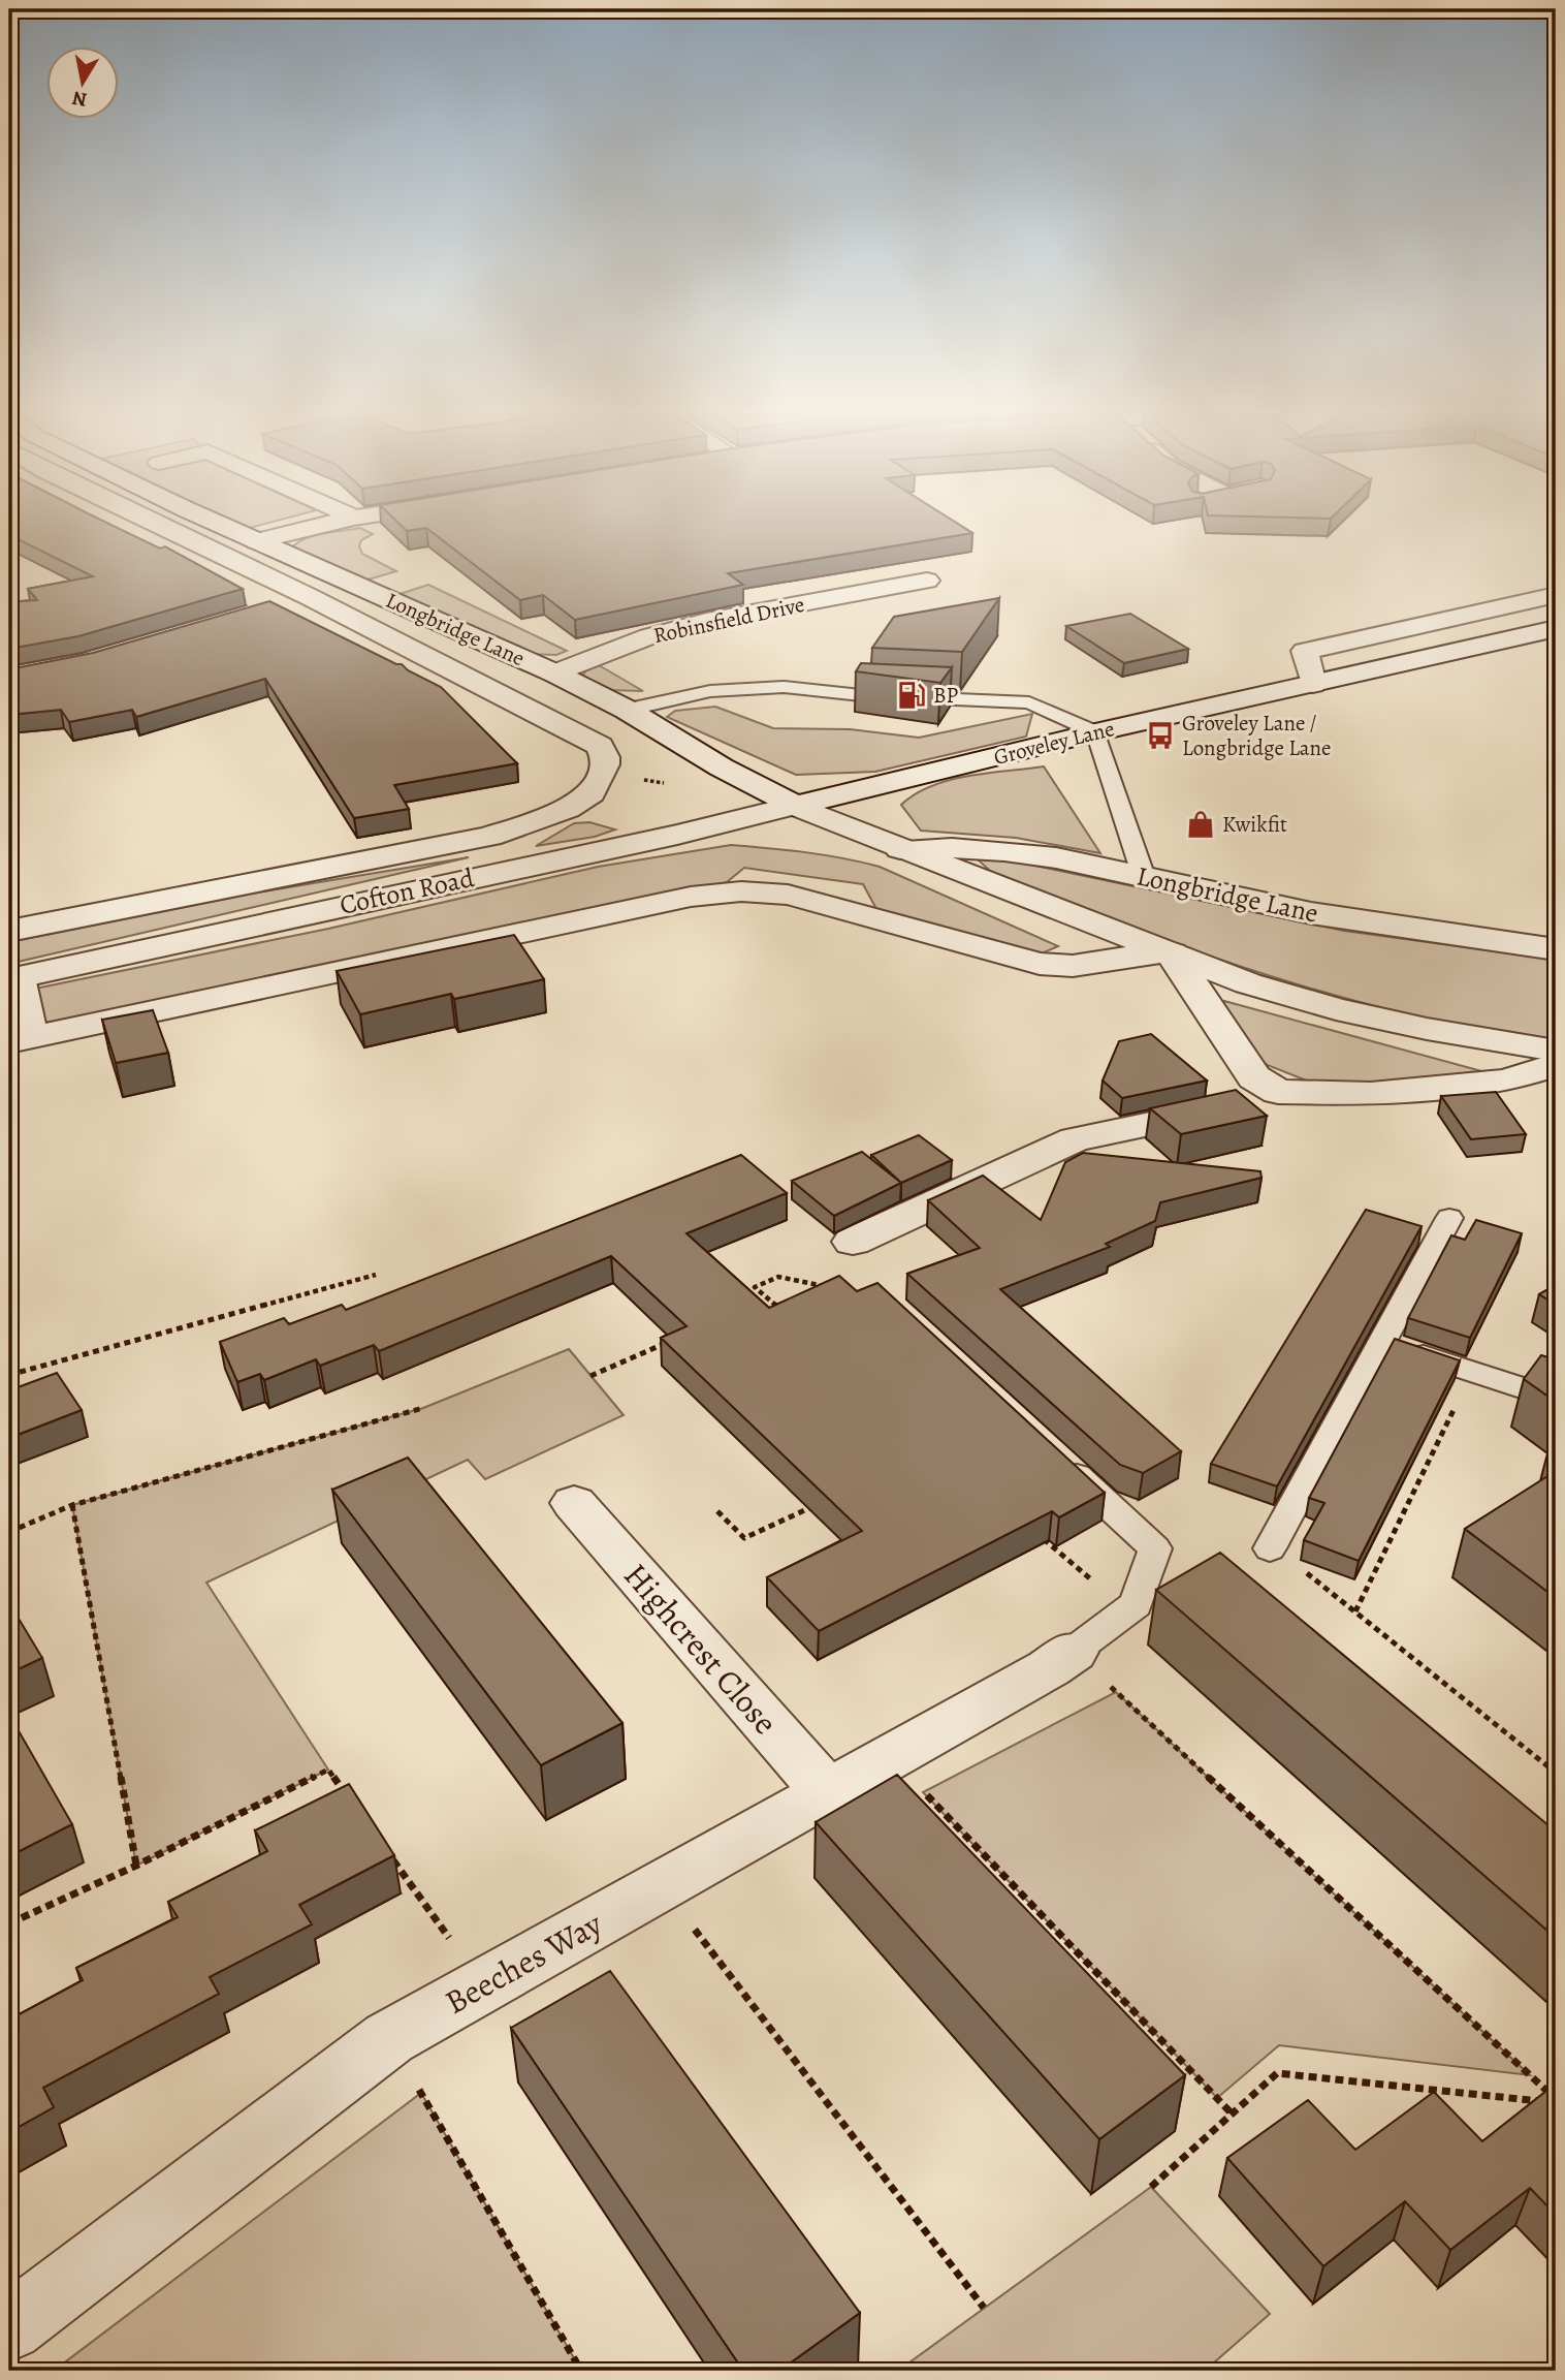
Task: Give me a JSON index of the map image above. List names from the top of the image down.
{
  "streets": {
    "street": [
      "Robinsfield Drive",
      "Longbridge Lane",
      "Groveley Lane",
      "Cofton Road",
      "Highcrest Close",
      "Beeches Way"
    ]
  },
  "crossings": [
    ["Robinsfield Drive", "Longbridge Lane"],
    ["Longbridge Lane", "Groveley Lane"],
    ["Longbridge Lane", "Cofton Road"],
    ["Groveley Lane", "Cofton Road"],
    ["Highcrest Close", "Beeches Way"]
  ],
  "places": {
    "fuel station": ["BP"],
    "bus stop": ["Groveley Lane / Longbridge Lane"],
    "shop": ["Kwikfit"]
  },
  "north": "bottom"
}
